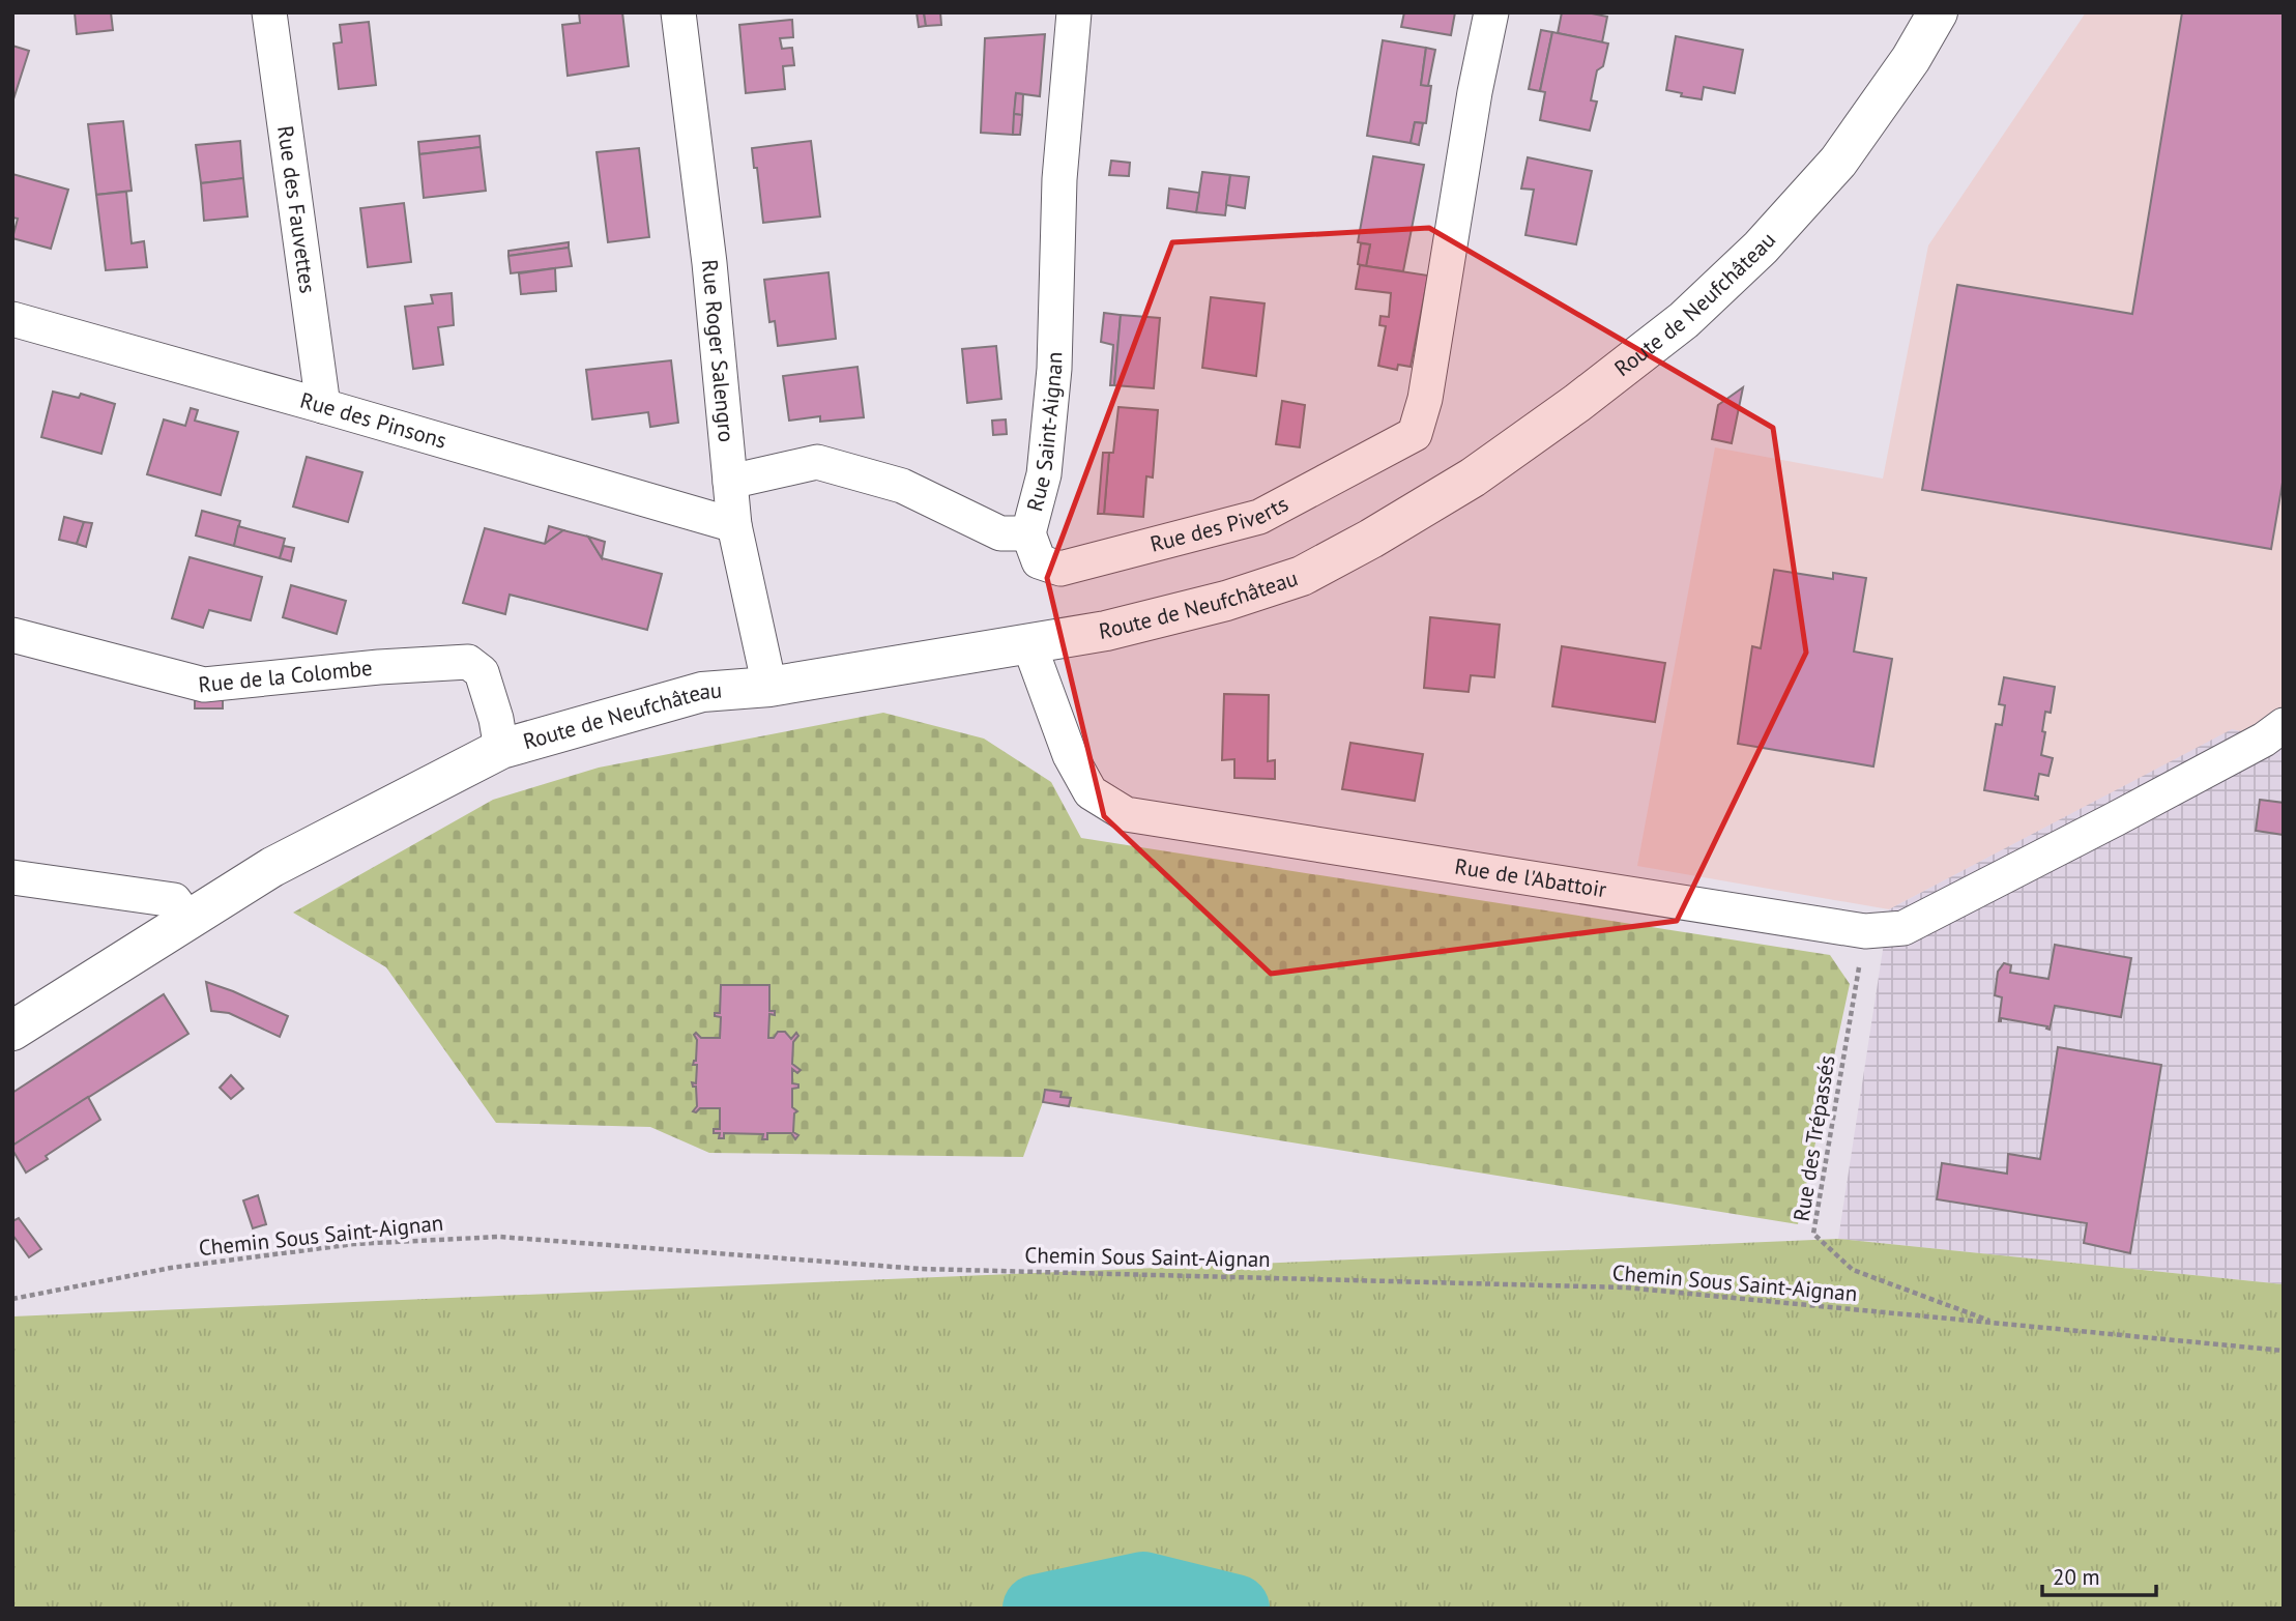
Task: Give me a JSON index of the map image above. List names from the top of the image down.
{
  "streets": {
    "main road": ["Route de Neufchâteau"],
    "street": [
      "Rue des Fauvettes",
      "Rue Roger Salengro",
      "Rue des Pinsons",
      "Rue Saint-Aignan",
      "Rue des Piverts",
      "Rue de la Colombe",
      "Rue de l'Abattoir"
    ],
    "path": ["Rue des Trépassés", "Chemin Sous Saint-Aignan"]
  },
  "crossings": [
    ["Rue des Fauvettes", "Rue des Pinsons"],
    ["Route de Neufchâteau", "Rue Roger Salengro"],
    ["Route de Neufchâteau", "Rue de la Colombe"],
    ["Route de Neufchâteau", "Rue de l'Abattoir"],
    ["Rue Roger Salengro", "Rue des Pinsons"],
    ["Rue Roger Salengro", "Rue Saint-Aignan"],
    ["Rue Saint-Aignan", "Rue des Piverts"],
    ["Rue de l'Abattoir", "Rue des Trépassés"],
    ["Rue des Trépassés", "Chemin Sous Saint-Aignan"]
  ],
  "scale_bar": "20 m"
}
